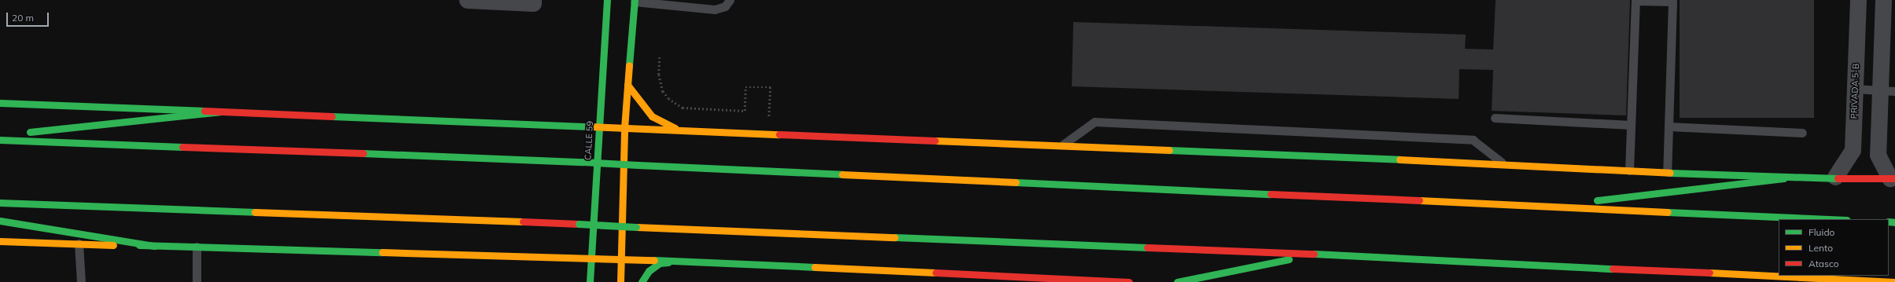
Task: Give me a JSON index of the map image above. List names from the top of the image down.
{
  "streets": {
    "main road": ["CALLE 59"],
    "street": ["PRIVADA 5-B"]
  },
  "legend": ["Fluido", "Lento", "Atasco"],
  "scale_bar": "20 m"
}
